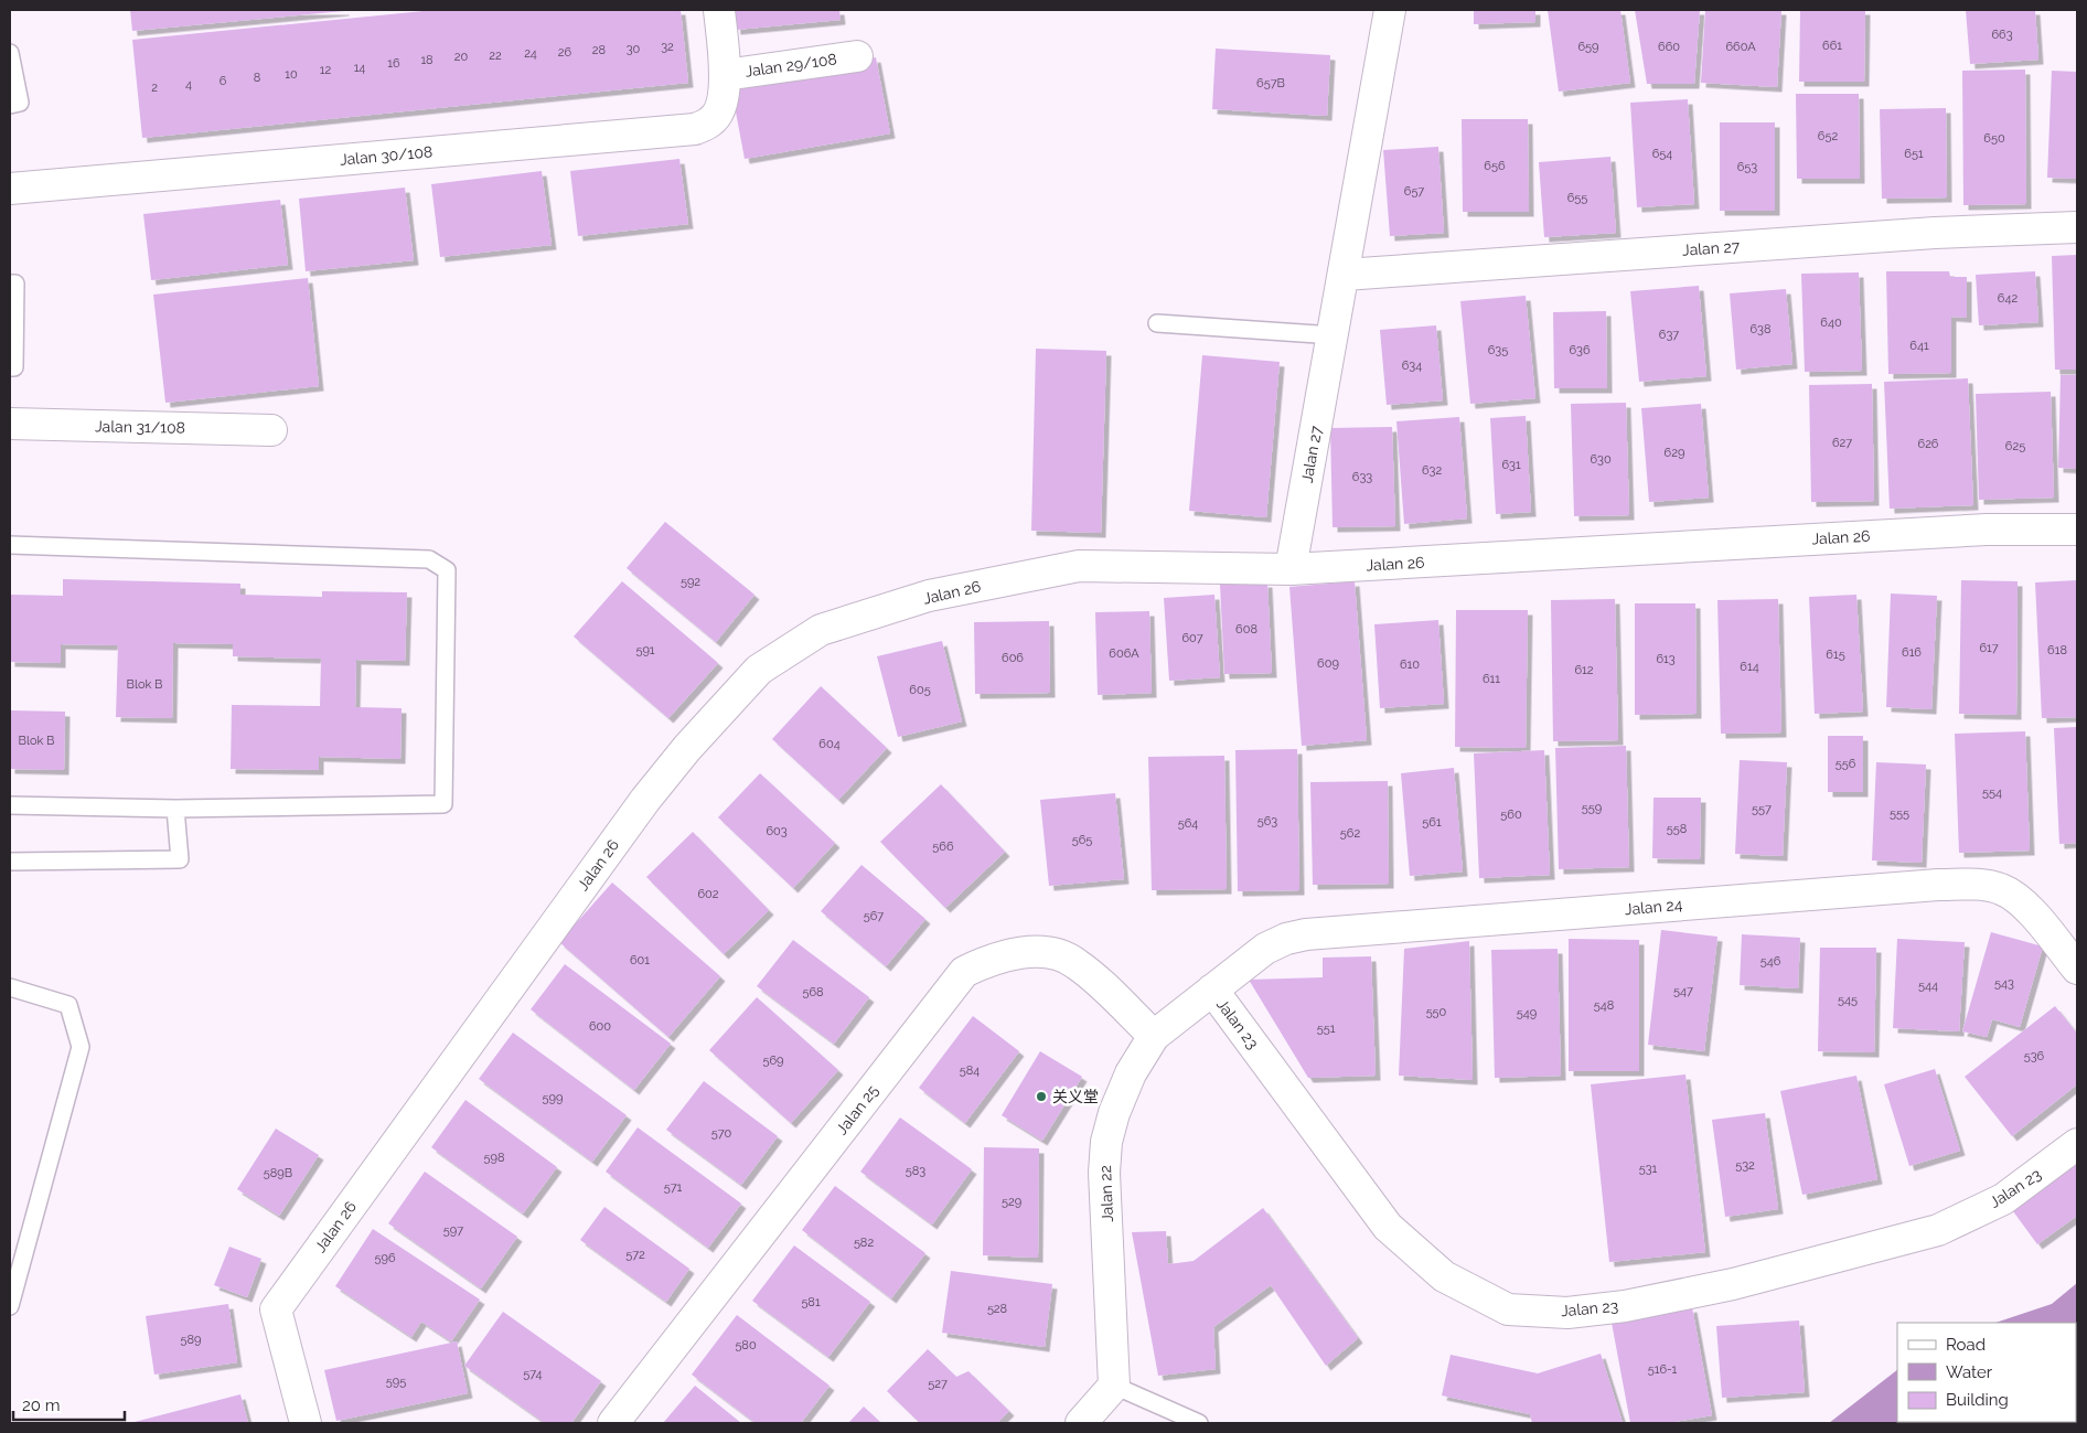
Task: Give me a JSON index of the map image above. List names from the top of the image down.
{
  "streets": {
    "street": [
      "Jalan 29/108",
      "Jalan 30/108",
      "Jalan 27",
      "Jalan 31/108",
      "Jalan 26",
      "Jalan 24",
      "Jalan 23",
      "Jalan 25",
      "Jalan 22"
    ]
  },
  "crossings": [
    ["Jalan 29/108", "Jalan 30/108"],
    ["Jalan 27", "Jalan 26"],
    ["Jalan 24", "Jalan 23"],
    ["Jalan 24", "Jalan 22"],
    ["Jalan 23", "Jalan 22"],
    ["Jalan 25", "Jalan 22"]
  ],
  "places": ["关义堂"],
  "house_numbers": [
    "663",
    "661",
    "32",
    "659",
    "660",
    "660A",
    "30",
    "28",
    "26",
    "24",
    "22",
    "20",
    "18",
    "16",
    "14",
    "12",
    "10",
    "8",
    "6",
    "657B",
    "4",
    "2",
    "652",
    "650",
    "654",
    "651",
    "656",
    "653",
    "657",
    "655",
    "642",
    "640",
    "638",
    "637",
    "641",
    "635",
    "636",
    "634",
    "627",
    "626",
    "625",
    "629",
    "630",
    "631",
    "632",
    "633",
    "592",
    "608",
    "607",
    "617",
    "591",
    "618",
    "616",
    "606A",
    "615",
    "606",
    "613",
    "609",
    "610",
    "614",
    "612",
    "611",
    "Blok B",
    "605",
    "Blok B",
    "604",
    "556",
    "554",
    "559",
    "557",
    "555",
    "560",
    "563",
    "561",
    "564",
    "558",
    "603",
    "562",
    "565",
    "566",
    "602",
    "567",
    "601",
    "546",
    "543",
    "544",
    "547",
    "568",
    "545",
    "548",
    "550",
    "549",
    "600",
    "551",
    "536",
    "569",
    "584",
    "599",
    "570",
    "598",
    "532",
    "531",
    "583",
    "589B",
    "571",
    "529",
    "597",
    "582",
    "572",
    "596",
    "581",
    "528",
    "589",
    "580",
    "516-1",
    "574",
    "595",
    "527"
  ],
  "legend": ["Road", "Water", "Building"],
  "scale_bar": "20 m"
}
